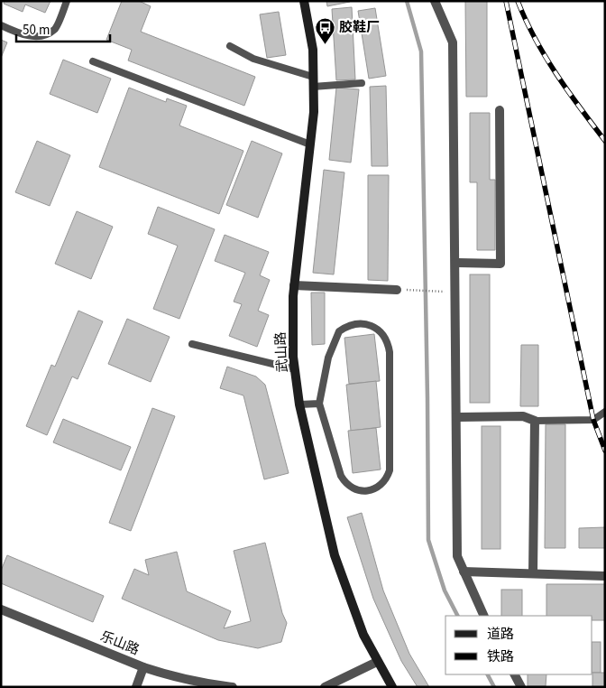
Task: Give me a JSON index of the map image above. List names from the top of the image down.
{
  "streets": {
    "main road": ["武山路"],
    "street": ["乐山路"]
  },
  "places": {
    "bus stop": ["胶鞋厂"]
  },
  "legend": ["道路", "铁路"],
  "scale_bar": "50 m"
}
